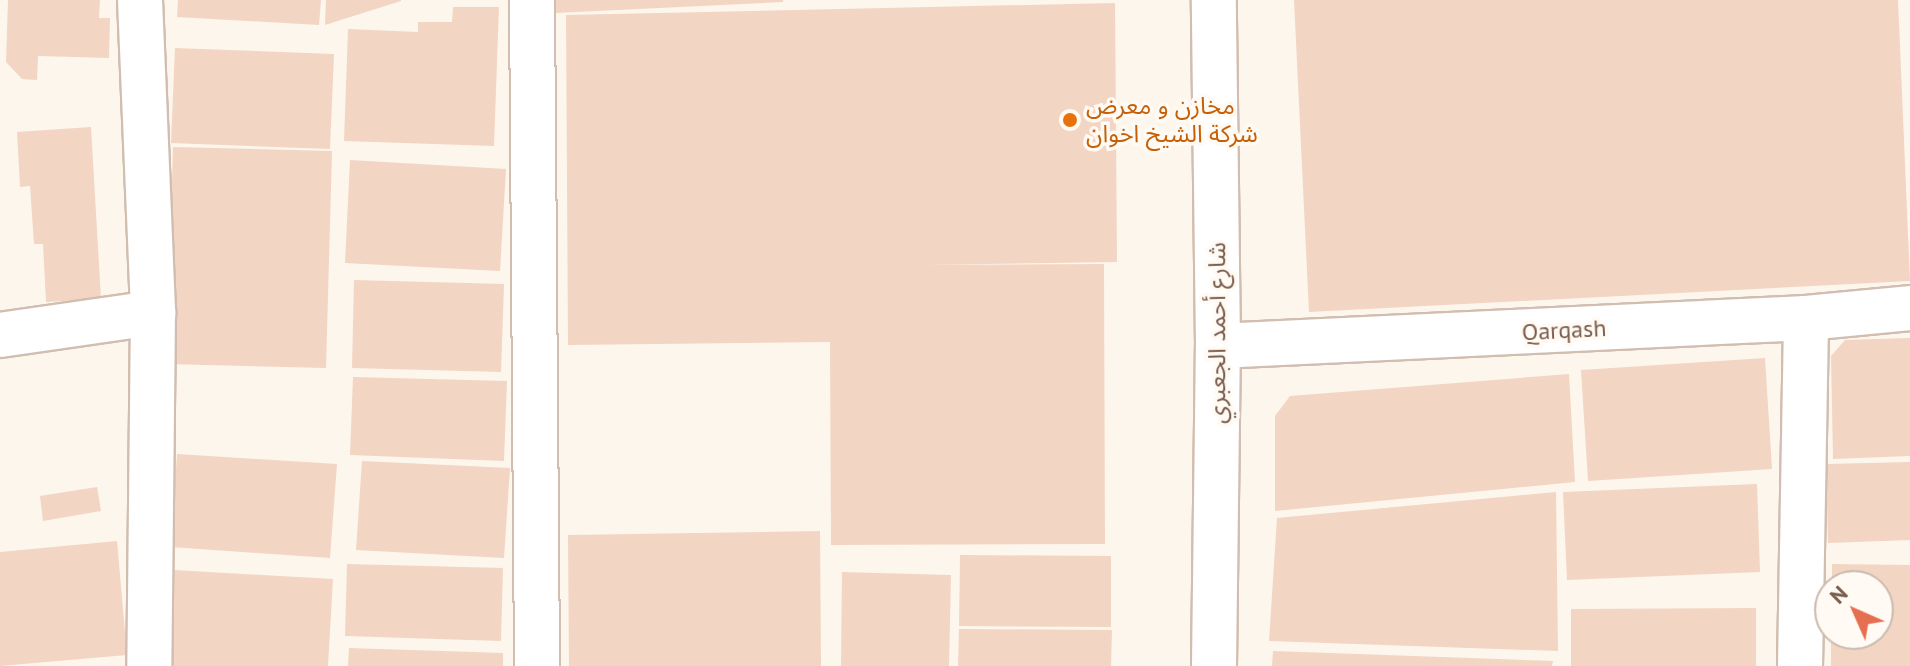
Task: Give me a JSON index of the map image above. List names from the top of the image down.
{
  "streets": {
    "street": ["Qarqash", "شارع أحمد الجعبري"]
  },
  "crossings": [
    ["Qarqash", "شارع أحمد الجعبري"]
  ],
  "places": ["مخازن و معرض شركة الشيخ اخوان"],
  "north": "top left"
}
